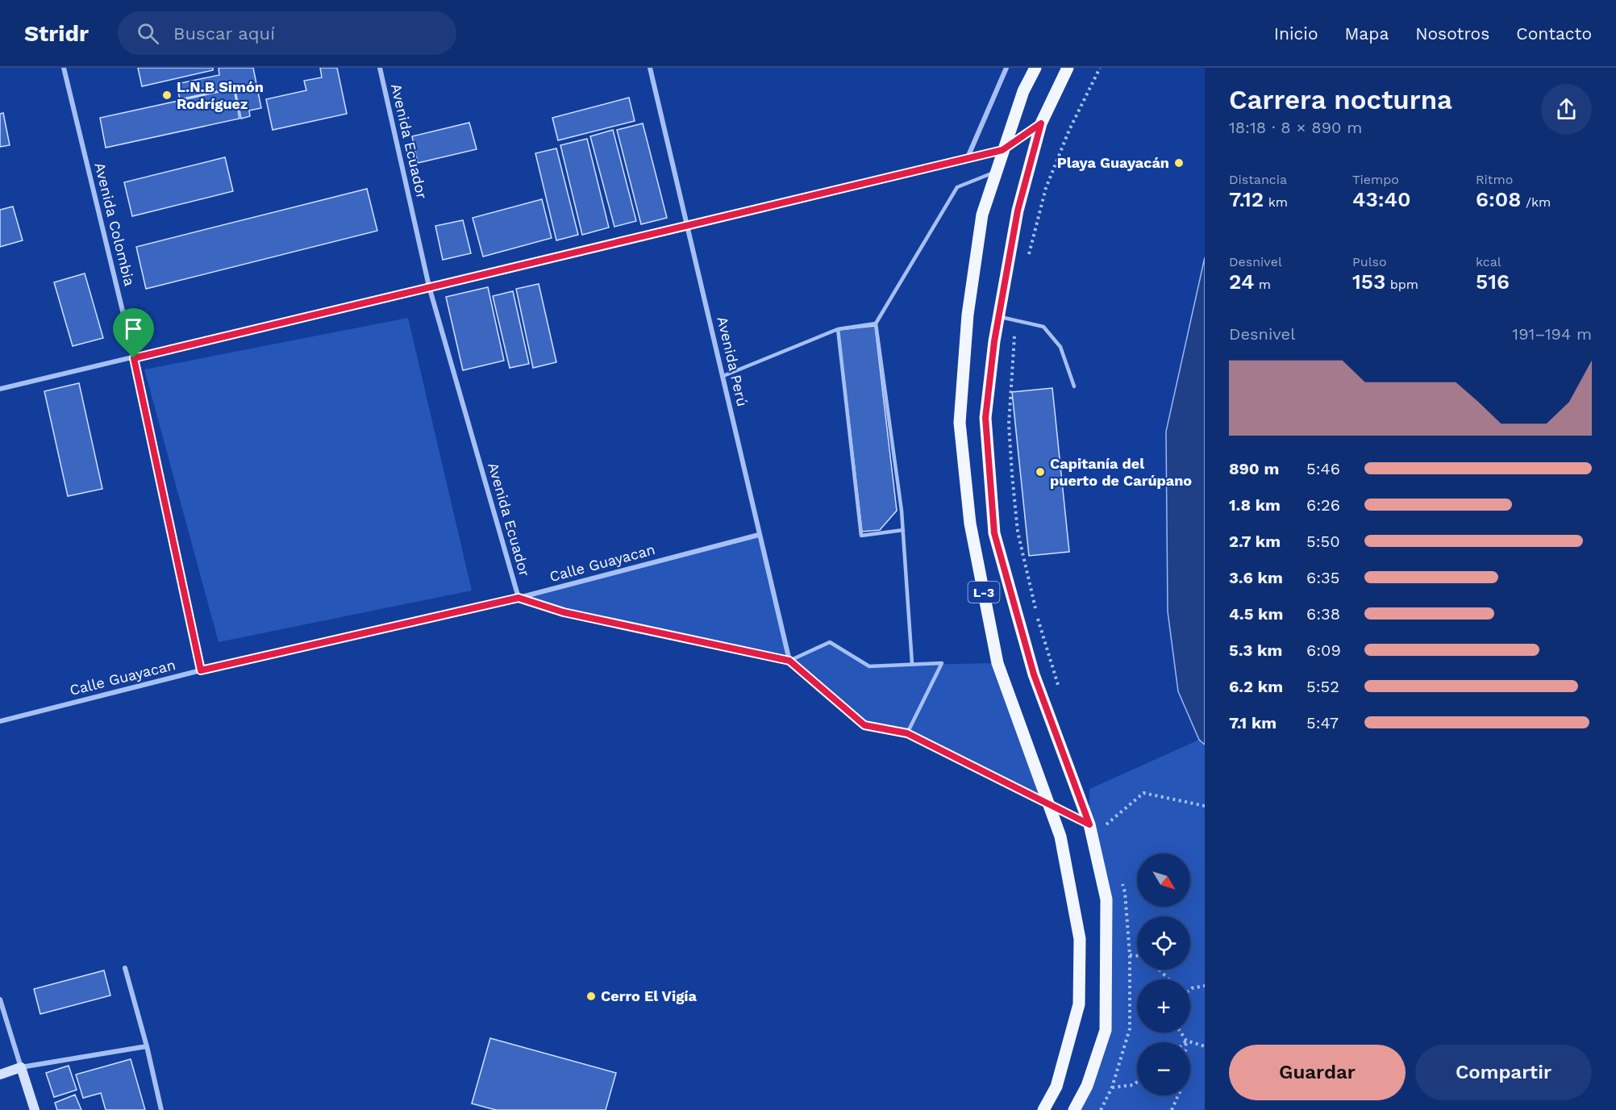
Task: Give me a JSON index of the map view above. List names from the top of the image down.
{
  "streets": {
    "main road": ["L-3"],
    "street": [
      "Avenida Ecuador",
      "Avenida Colombia",
      "Avenida Perú",
      "Calle Guayacan"
    ]
  },
  "crossings": [
    ["Avenida Ecuador", "Avenida Perú"],
    ["Avenida Ecuador", "Calle Guayacan"],
    ["Avenida Ecuador", "L-3"],
    ["Avenida Colombia", "Calle Guayacan"],
    ["Avenida Perú", "Calle Guayacan"]
  ],
  "places": [
    "L.N.B Simón Rodríguez",
    "Playa Guayacán",
    "Capitanía del puerto de Carúpano",
    "Cerro El Vigía"
  ],
  "north": "bottom right",
  "page": {
    "header": "Stridr",
    "search": "Buscar aquí",
    "nav": [
      "Inicio",
      "Mapa",
      "Nosotros",
      "Contacto"
    ],
    "heading": ["Carrera nocturna", "18:18 · 8 × 890 m"],
    "stats": [
      ["Distancia", "7.12 km"],
      ["Tiempo", "43:40"],
      ["Ritmo", "6:08 /km"],
      ["Desnivel", "24 m"],
      ["Pulso", "153 bpm"],
      ["kcal", "516"]
    ],
    "chart": ["Desnivel", "191–194 m"],
    "list": [
      {
        "name": "890 m",
        "note": "5:46"
      },
      {
        "name": "1.8 km",
        "note": "6:26"
      },
      {
        "name": "2.7 km",
        "note": "5:50"
      },
      {
        "name": "3.6 km",
        "note": "6:35"
      },
      {
        "name": "4.5 km",
        "note": "6:38"
      },
      {
        "name": "5.3 km",
        "note": "6:09"
      },
      {
        "name": "6.2 km",
        "note": "5:52"
      },
      {
        "name": "7.1 km",
        "note": "5:47"
      }
    ],
    "map_buttons": ["+", "−"],
    "buttons": ["Guardar", "Compartir"]
  }
}
